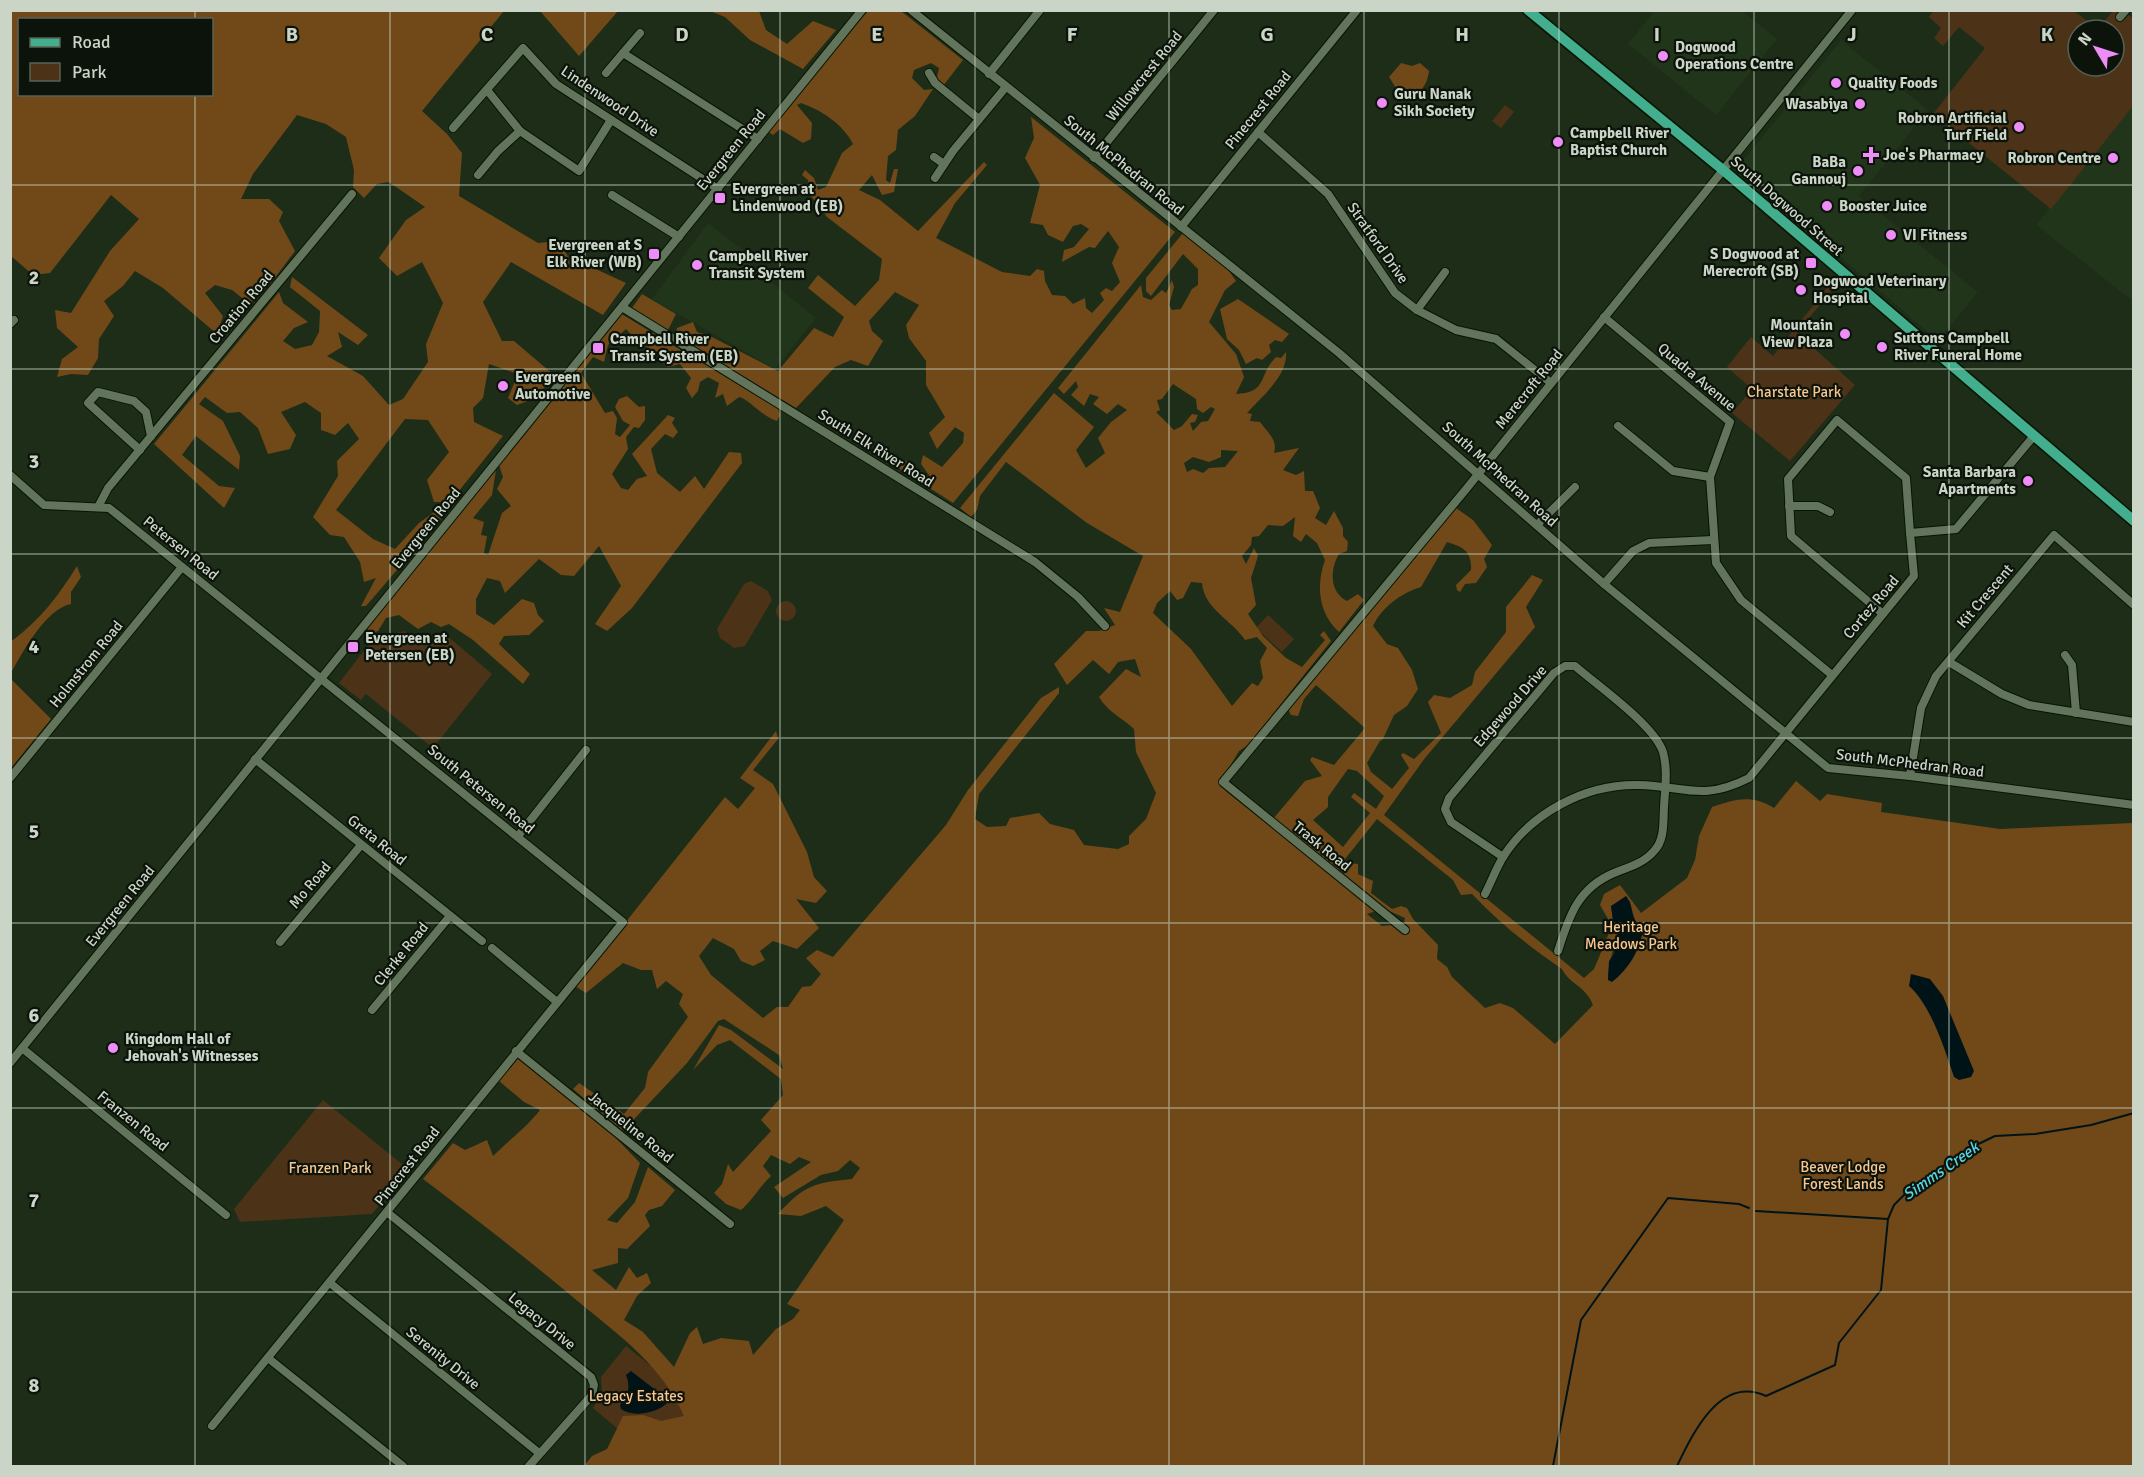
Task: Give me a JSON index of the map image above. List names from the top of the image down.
{
  "streets": {
    "main road": ["South Dogwood Street"],
    "street": [
      "Willowcrest Road",
      "Lindenwood Drive",
      "Pinecrest Road",
      "Evergreen Road",
      "South McPhedran Road",
      "Stratford Drive",
      "Croation Road",
      "Quadra Avenue",
      "Merecroft Road",
      "South Elk River Road",
      "Petersen Road",
      "Kit Crescent",
      "Cortez Road",
      "Holmstrom Road",
      "Edgewood Drive",
      "South Petersen Road",
      "Greta Road",
      "Trask Road",
      "Mo Road",
      "Clerke Road",
      "Franzen Road",
      "Jacqueline Road",
      "Legacy Drive",
      "Serenity Drive"
    ]
  },
  "crossings": [
    ["Willowcrest Road", "South McPhedran Road"],
    ["Lindenwood Drive", "Evergreen Road"],
    ["Pinecrest Road", "South McPhedran Road"],
    ["Pinecrest Road", "Stratford Drive"],
    ["Pinecrest Road", "South Petersen Road"],
    ["Pinecrest Road", "Jacqueline Road"],
    ["Pinecrest Road", "Legacy Drive"],
    ["Pinecrest Road", "Serenity Drive"],
    ["Evergreen Road", "South Elk River Road"],
    ["Evergreen Road", "Petersen Road"],
    ["Evergreen Road", "South Petersen Road"],
    ["Evergreen Road", "Greta Road"],
    ["Evergreen Road", "Franzen Road"],
    ["South McPhedran Road", "Merecroft Road"],
    ["South McPhedran Road", "Kit Crescent"],
    ["South McPhedran Road", "Cortez Road"],
    ["South Dogwood Street", "Merecroft Road"],
    ["Stratford Drive", "Merecroft Road"],
    ["Croation Road", "Petersen Road"],
    ["Quadra Avenue", "Merecroft Road"],
    ["Quadra Avenue", "Cortez Road"],
    ["Merecroft Road", "Trask Road"],
    ["Petersen Road", "Holmstrom Road"],
    ["Petersen Road", "South Petersen Road"],
    ["Cortez Road", "Edgewood Drive"],
    ["Greta Road", "Mo Road"],
    ["Greta Road", "Clerke Road"],
    ["Legacy Drive", "Serenity Drive"]
  ],
  "water": ["Simms Creek"],
  "parks": [
    "Charstate Park",
    "Heritage Meadows Park",
    "Beaver Lodge Forest Lands",
    "Franzen Park",
    "Legacy Estates"
  ],
  "places": {
    "other": [
      "Dogwood Operations Centre",
      "Quality Foods",
      "Guru Nanak Sikh Society",
      "Wasabiya",
      "Robron Artificial Turf Field",
      "Campbell River Baptist Church",
      "Robron Centre",
      "BaBa Gannouj",
      "Booster Juice",
      "VI Fitness",
      "Campbell River Transit System",
      "Dogwood Veterinary Hospital",
      "Mountain View Plaza",
      "Suttons Campbell River Funeral Home",
      "Evergreen Automotive",
      "Santa Barbara Apartments",
      "Kingdom Hall of Jehovah's Witnesses"
    ],
    "health": ["Joe's Pharmacy"],
    "transit": [
      "Evergreen at Lindenwood (EB)",
      "Evergreen at S Elk River (WB)",
      "S Dogwood at Merecroft (SB)",
      "Campbell River Transit System (EB)",
      "Evergreen at Petersen (EB)"
    ]
  },
  "legend": ["Road", "Park"],
  "north": "top left",
  "grid": {
    "columns": [
      "B",
      "C",
      "D",
      "E",
      "F",
      "G",
      "H",
      "I",
      "J",
      "K"
    ],
    "rows": [
      "2",
      "3",
      "4",
      "5",
      "6",
      "7",
      "8"
    ]
  }
}
